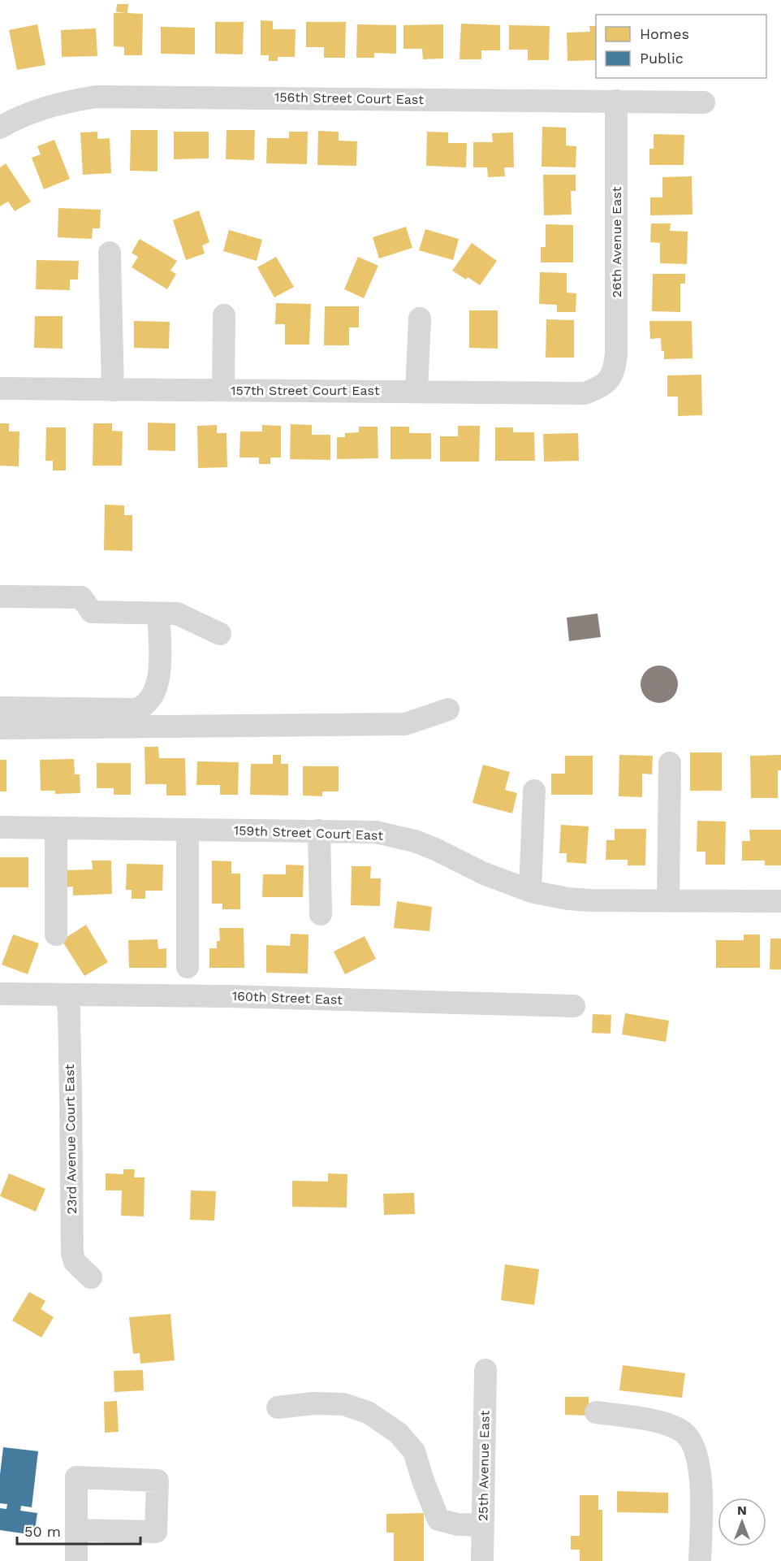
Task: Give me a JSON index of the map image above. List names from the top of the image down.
{
  "streets": {
    "street": [
      "156th Street Court East",
      "26th Avenue East",
      "157th Street Court East",
      "159th Street Court East",
      "160th Street East",
      "23rd Avenue Court East",
      "25th Avenue East"
    ]
  },
  "crossings": [
    ["156th Street Court East", "26th Avenue East"],
    ["26th Avenue East", "157th Street Court East"],
    ["160th Street East", "23rd Avenue Court East"]
  ],
  "legend": ["Homes", "Public"],
  "scale_bar": "50 m",
  "north": "top"
}
